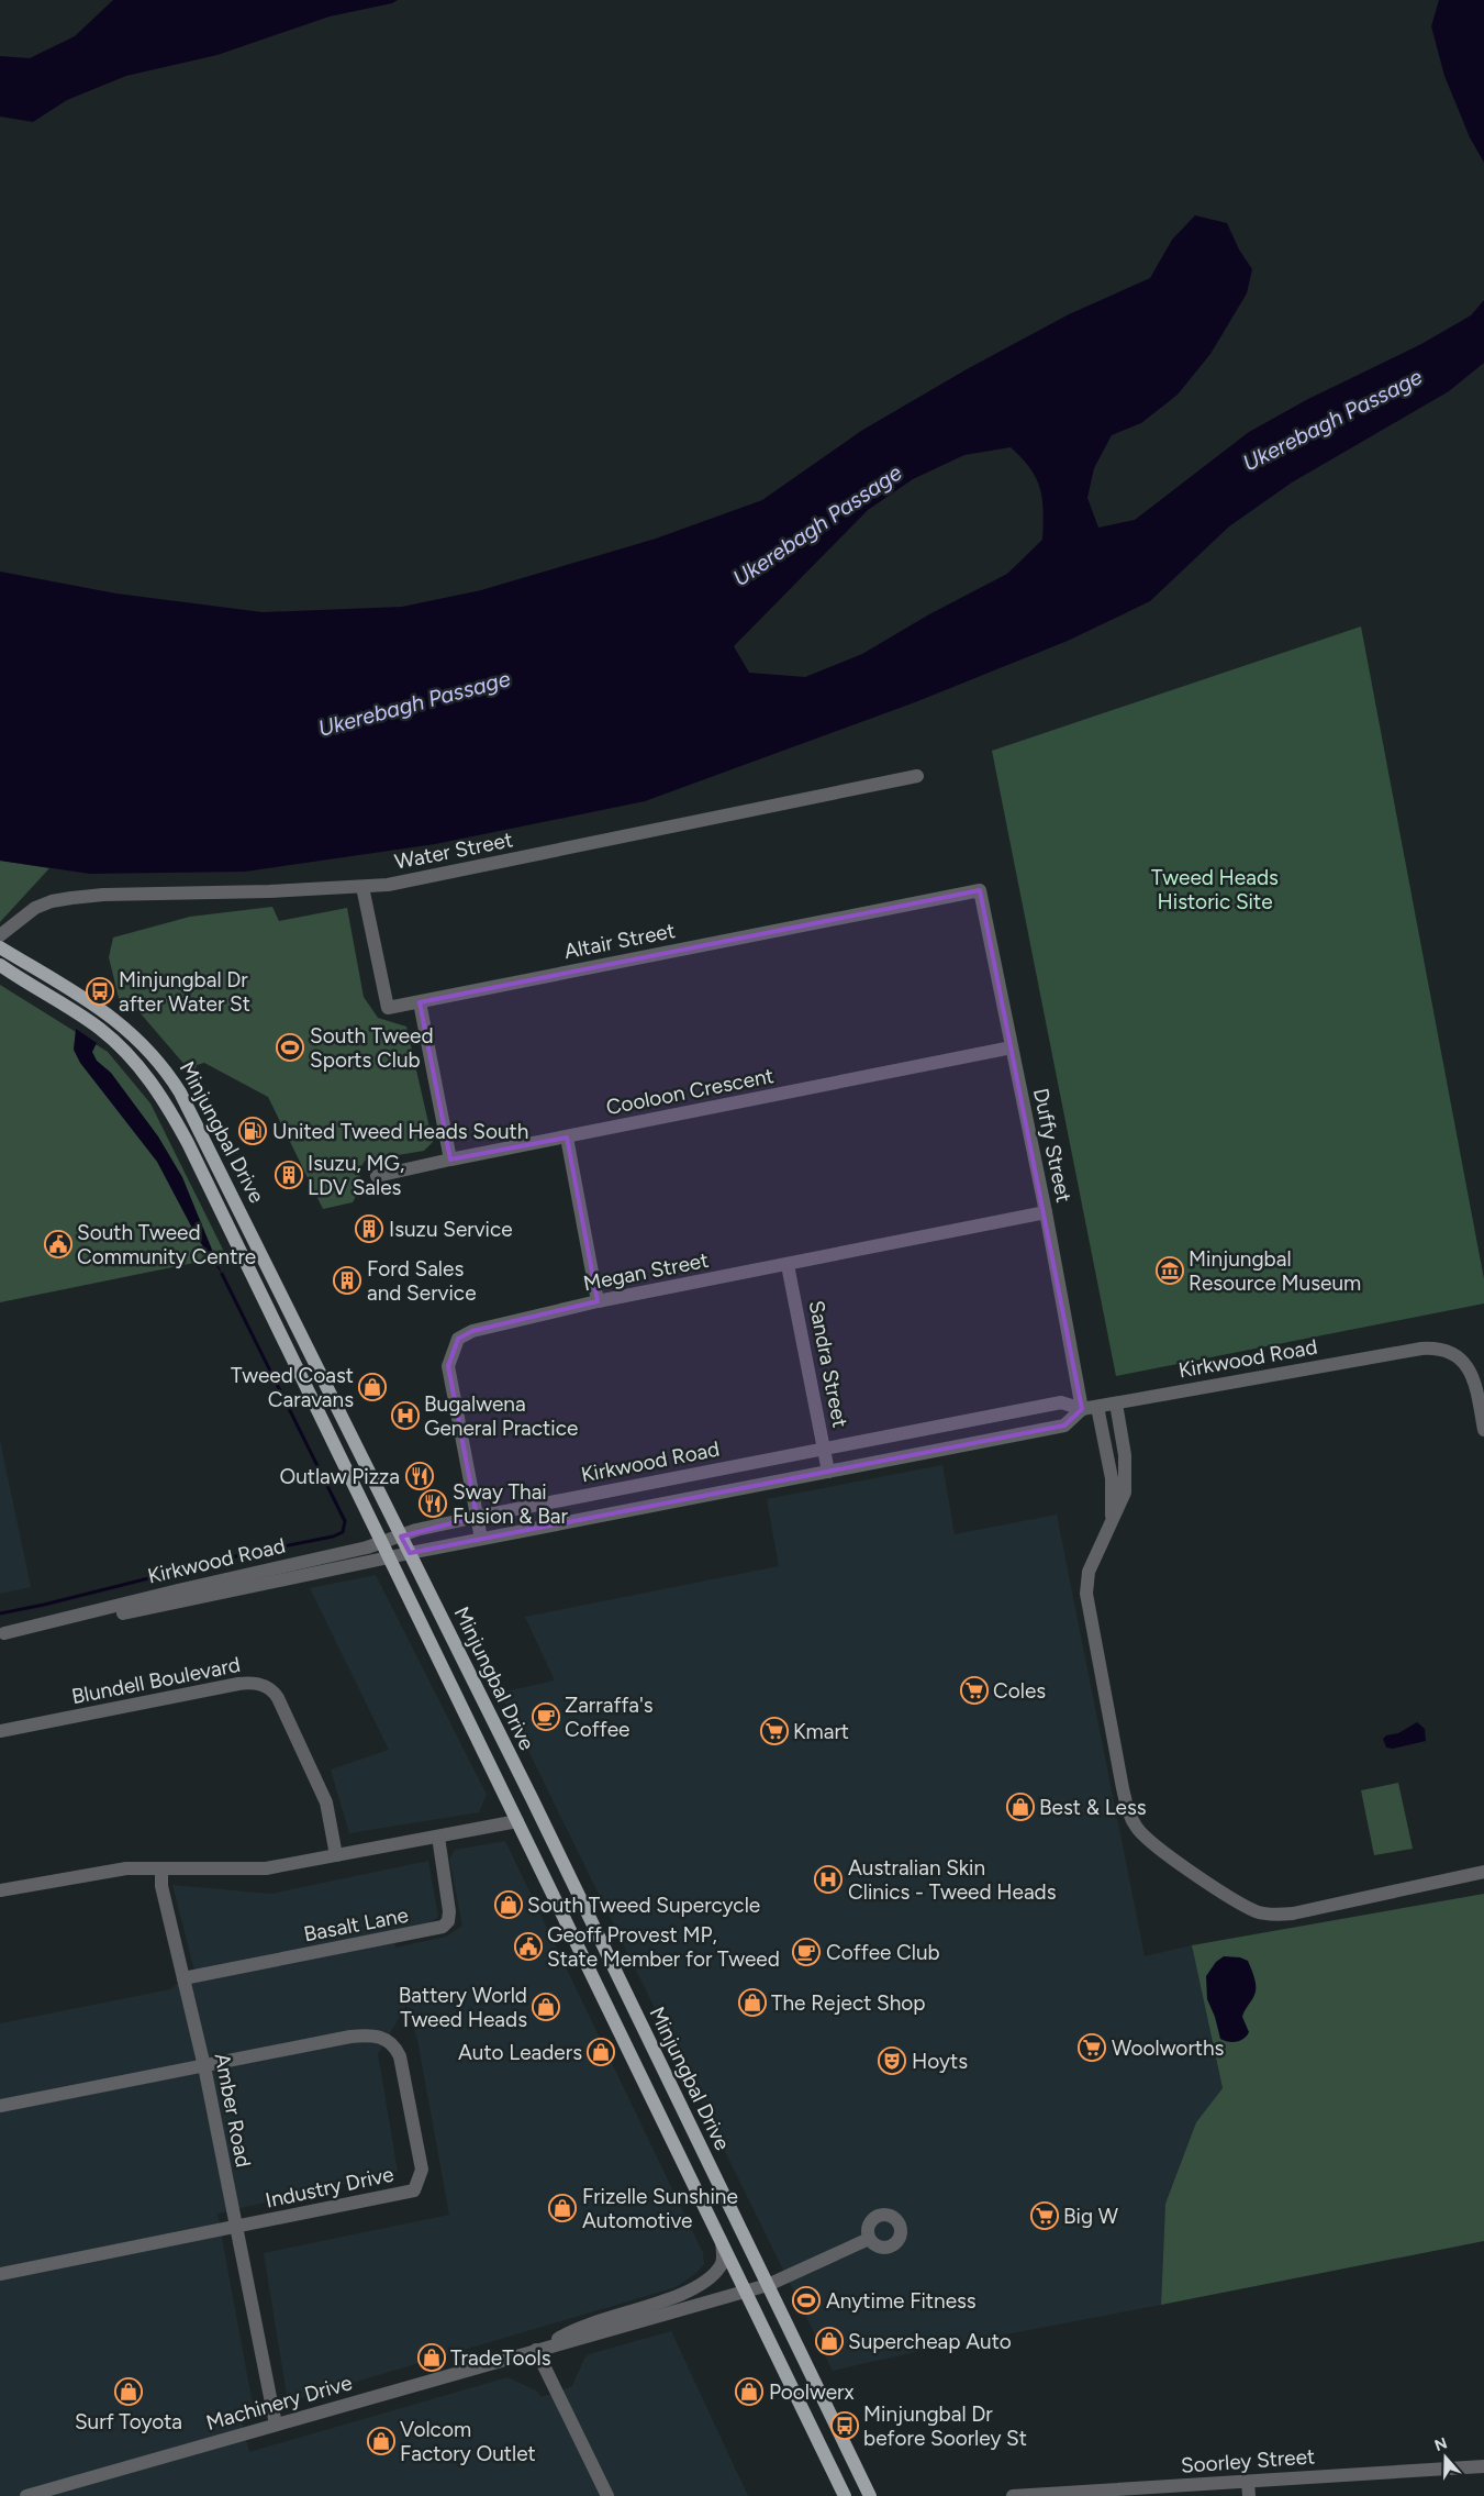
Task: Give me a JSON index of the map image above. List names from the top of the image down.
{
  "streets": {
    "main road": ["Minjungbal Drive"],
    "street": [
      "Water Street",
      "Altair Street",
      "Cooloon Crescent",
      "Duffy Street",
      "Megan Street",
      "Kirkwood Road",
      "Sandra Street",
      "Blundell Boulevard",
      "Basalt Lane",
      "Amber Road",
      "Industry Drive",
      "Machinery Drive",
      "Soorley Street"
    ]
  },
  "crossings": [
    ["Water Street", "Altair Street"],
    ["Altair Street", "Duffy Street"],
    ["Cooloon Crescent", "Duffy Street"],
    ["Minjungbal Drive", "Kirkwood Road"],
    ["Minjungbal Drive", "Machinery Drive"],
    ["Duffy Street", "Megan Street"],
    ["Duffy Street", "Kirkwood Road"],
    ["Megan Street", "Kirkwood Road"],
    ["Megan Street", "Sandra Street"],
    ["Kirkwood Road", "Sandra Street"],
    ["Basalt Lane", "Amber Road"],
    ["Amber Road", "Industry Drive"],
    ["Amber Road", "Machinery Drive"]
  ],
  "water": ["Ukerebagh Passage"],
  "parks": ["Tweed Heads Historic Site"],
  "places": {
    "bus stop": ["Minjungbal Dr after Water St", "Minjungbal Dr before Soorley St"],
    "sports": ["South Tweed Sports Club", "Anytime Fitness"],
    "fuel station": ["United Tweed Heads South"],
    "building": ["Isuzu, MG, LDV Sales", "Isuzu Service", "Ford Sales and Service"],
    "public building": ["South Tweed Community Centre", "Geoff Provest MP, State Member for Tweed"],
    "museum": ["Minjungbal Resource Museum"],
    "shop": [
      "Tweed Coast Caravans",
      "Best & Less",
      "South Tweed Supercycle",
      "The Reject Shop",
      "Battery World Tweed Heads",
      "Auto Leaders",
      "Frizelle Sunshine Automotive",
      "Supercheap Auto",
      "TradeTools",
      "Surf Toyota",
      "Poolwerx",
      "Volcom Factory Outlet"
    ],
    "hospital": ["Bugalwena General Practice", "Australian Skin Clinics - Tweed Heads"],
    "restaurant": ["Outlaw Pizza", "Sway Thai Fusion & Bar"],
    "supermarket": [
      "Coles",
      "Kmart",
      "Woolworths",
      "Big W"
    ],
    "cafe": ["Zarraffa's Coffee", "Coffee Club"],
    "theatre": ["Hoyts"]
  },
  "north": "top"
}
